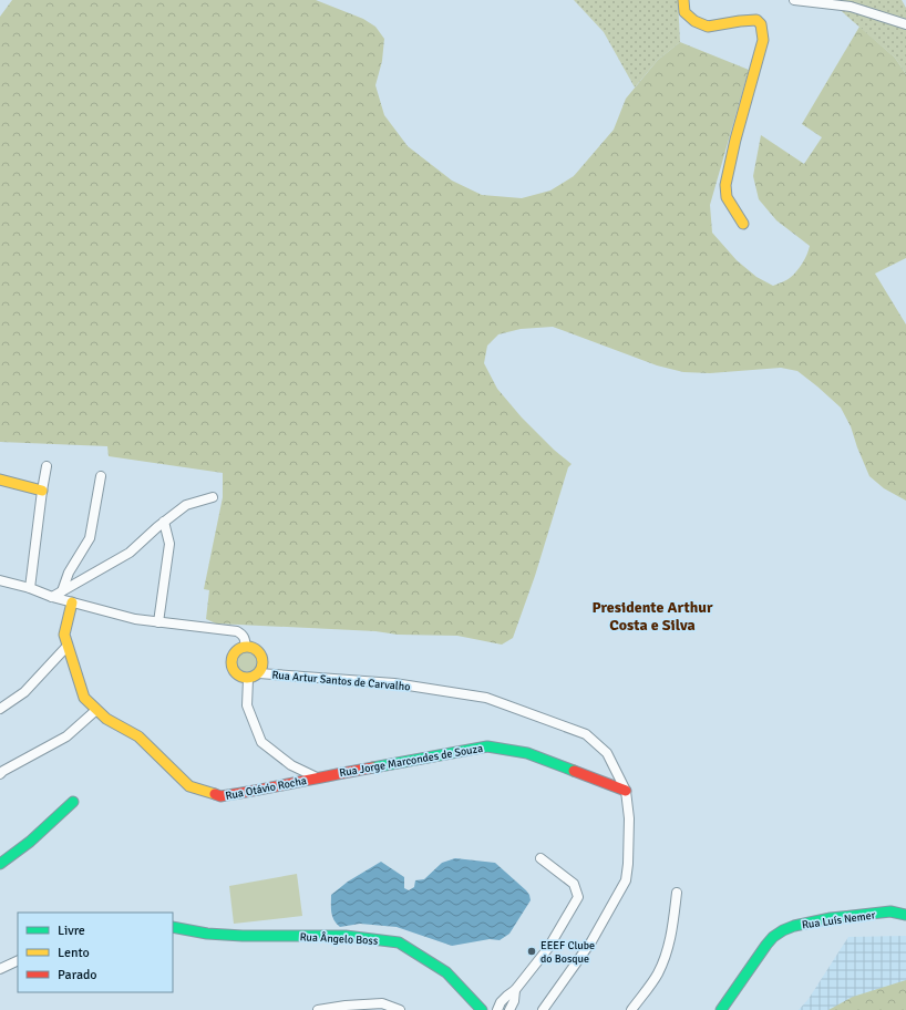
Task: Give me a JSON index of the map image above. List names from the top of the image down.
{
  "streets": {
    "street": [
      "Rua Artur Santos de Carvalho",
      "Rua Jorge Marcondes de Souza",
      "Rua Otávio Rocha",
      "Rua Luís Nemer",
      "Rua Ângelo Boss"
    ]
  },
  "crossings": [
    ["Rua Artur Santos de Carvalho", "Rua Jorge Marcondes de Souza"],
    ["Rua Jorge Marcondes de Souza", "Rua Otávio Rocha"]
  ],
  "districts": ["Presidente Arthur Costa e Silva"],
  "places": ["EEEF Clube do Bosque"],
  "legend": ["Livre", "Lento", "Parado"]
}
